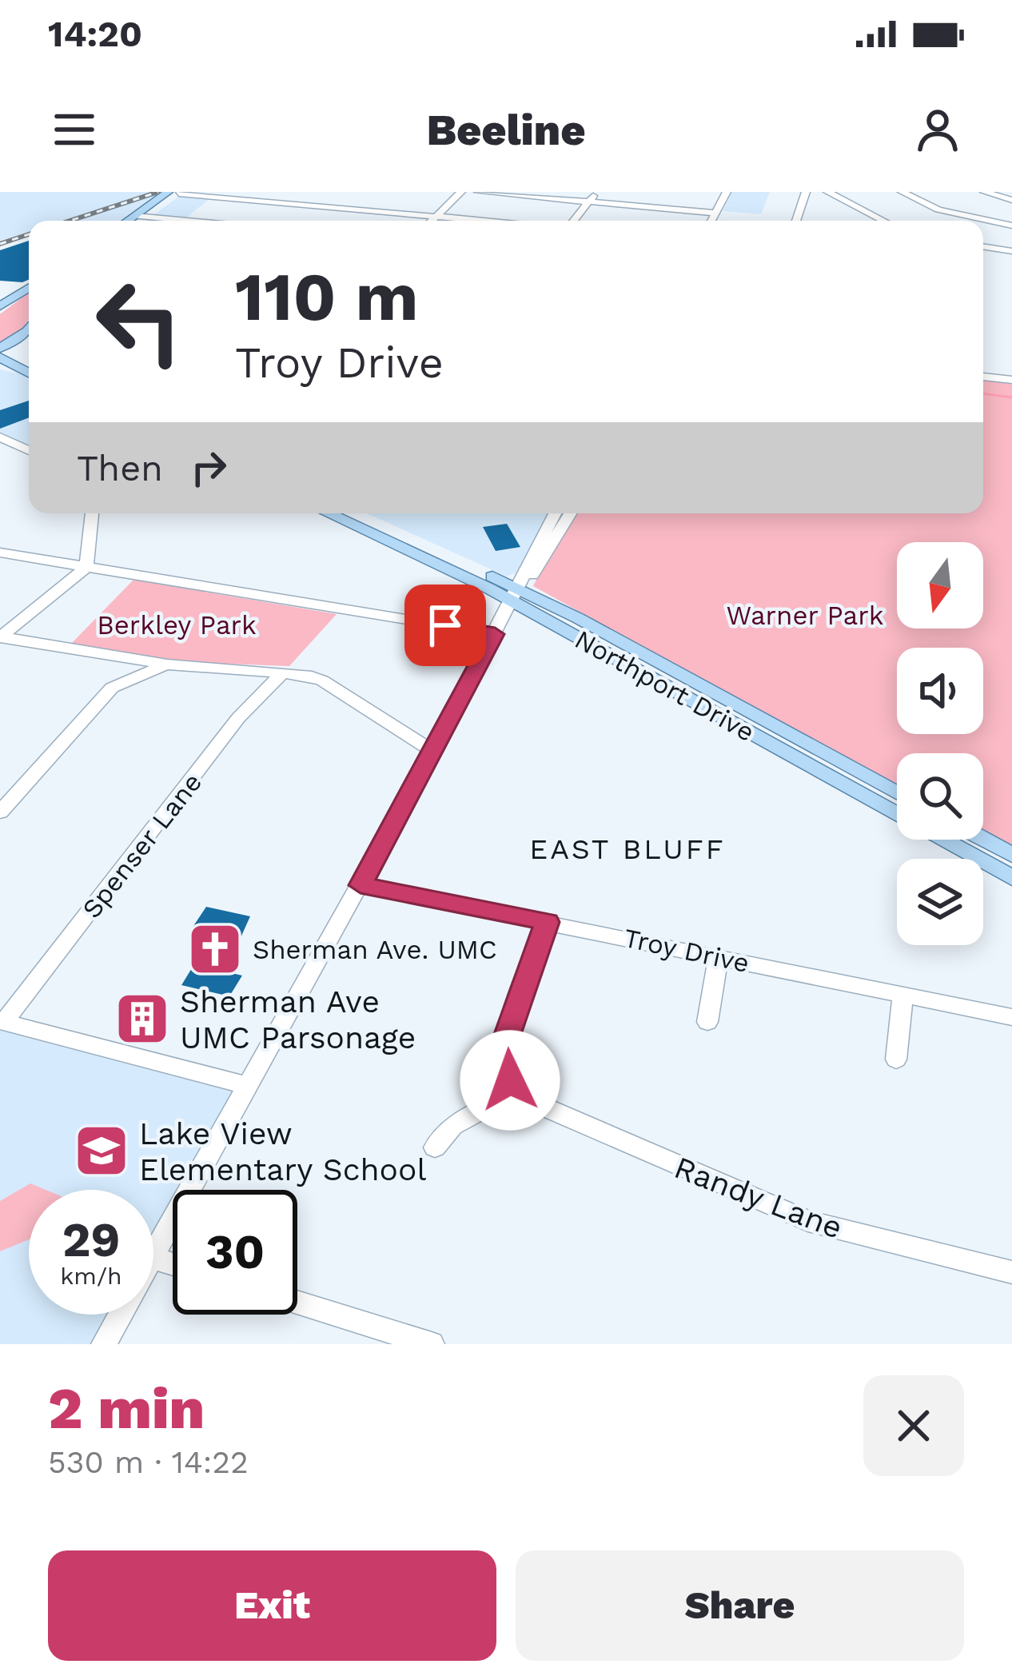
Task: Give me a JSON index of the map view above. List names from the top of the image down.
{
  "streets": {
    "main road": ["Northport Drive"],
    "street": ["Spenser Lane", "Troy Drive", "Randy Lane"]
  },
  "districts": ["EAST BLUFF"],
  "parks": ["Warner Park", "Berkley Park"],
  "places": {
    "church": ["Sherman Ave. UMC"],
    "building": ["Sherman Ave UMC Parsonage"],
    "school or university": ["Lake View Elementary School"]
  },
  "north": "bottom",
  "page": {
    "status": "14:20",
    "header": "Beeline",
    "turn": ["110 m", "Troy Drive"],
    "then": "Then",
    "speed": "29 km/h",
    "limit": "30",
    "heading": ["2 min", "530 m · 14:22"],
    "buttons": ["Exit", "Share"]
  }
}
